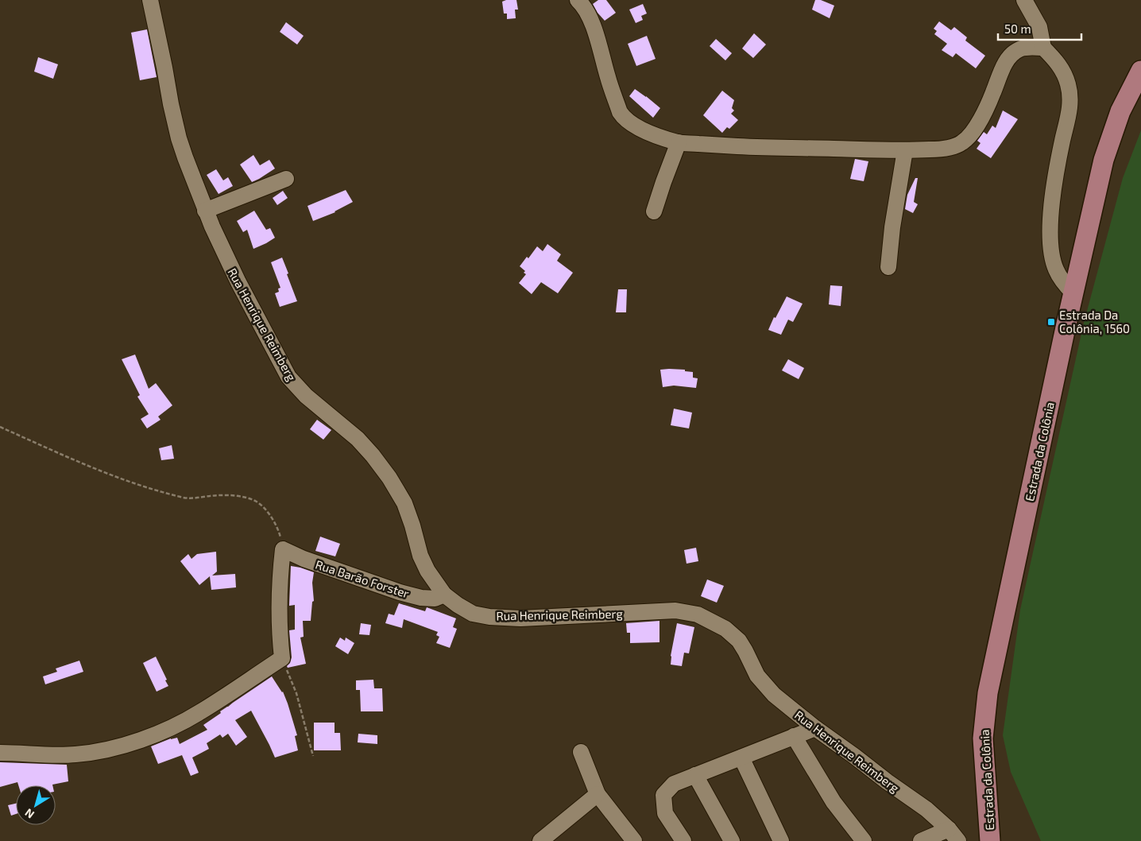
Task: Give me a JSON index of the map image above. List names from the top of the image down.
{
  "streets": {
    "main road": ["Estrada da Colônia"],
    "street": ["Rua Henrique Reimberg", "Rua Barão Forster"]
  },
  "crossings": [
    ["Rua Henrique Reimberg", "Rua Barão Forster"]
  ],
  "places": {
    "transit": ["Estrada Da Colônia, 1560"]
  },
  "scale_bar": "50 m",
  "north": "bottom left"
}
